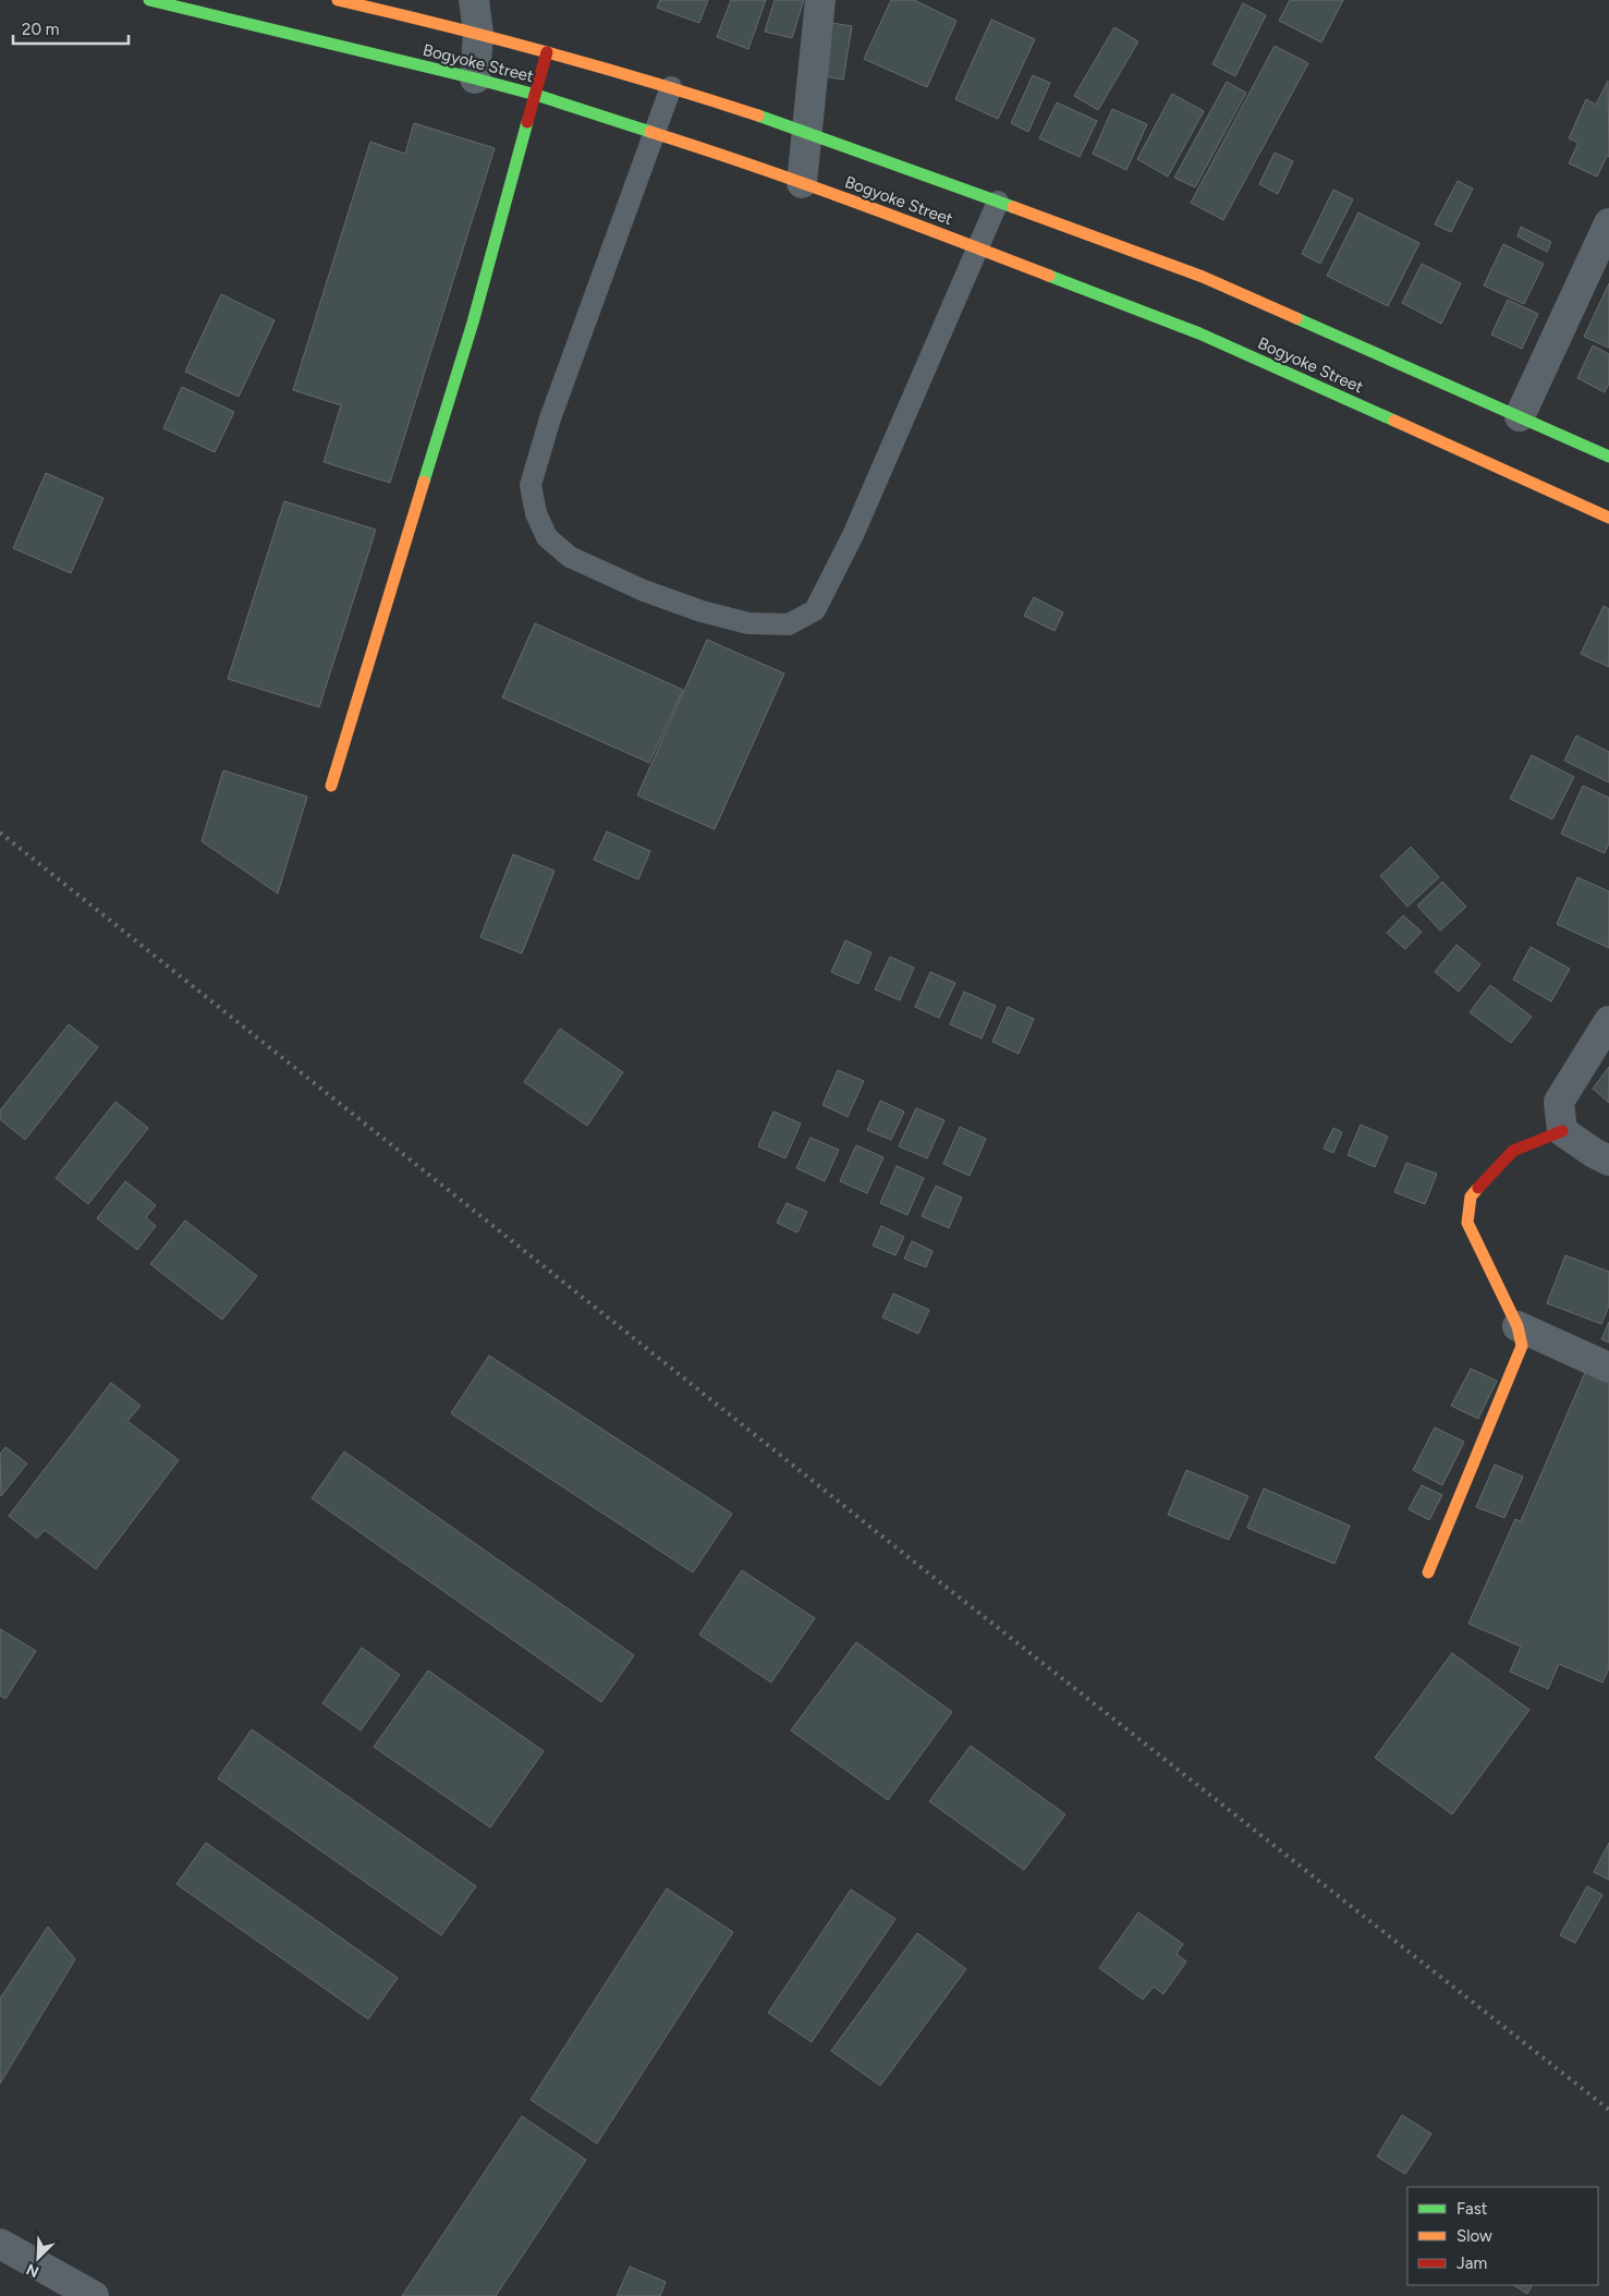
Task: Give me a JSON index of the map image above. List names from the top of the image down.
{
  "streets": {
    "main road": ["Bogyoke Street"]
  },
  "legend": ["Fast", "Slow", "Jam"],
  "scale_bar": "20 m",
  "north": "bottom left"
}
